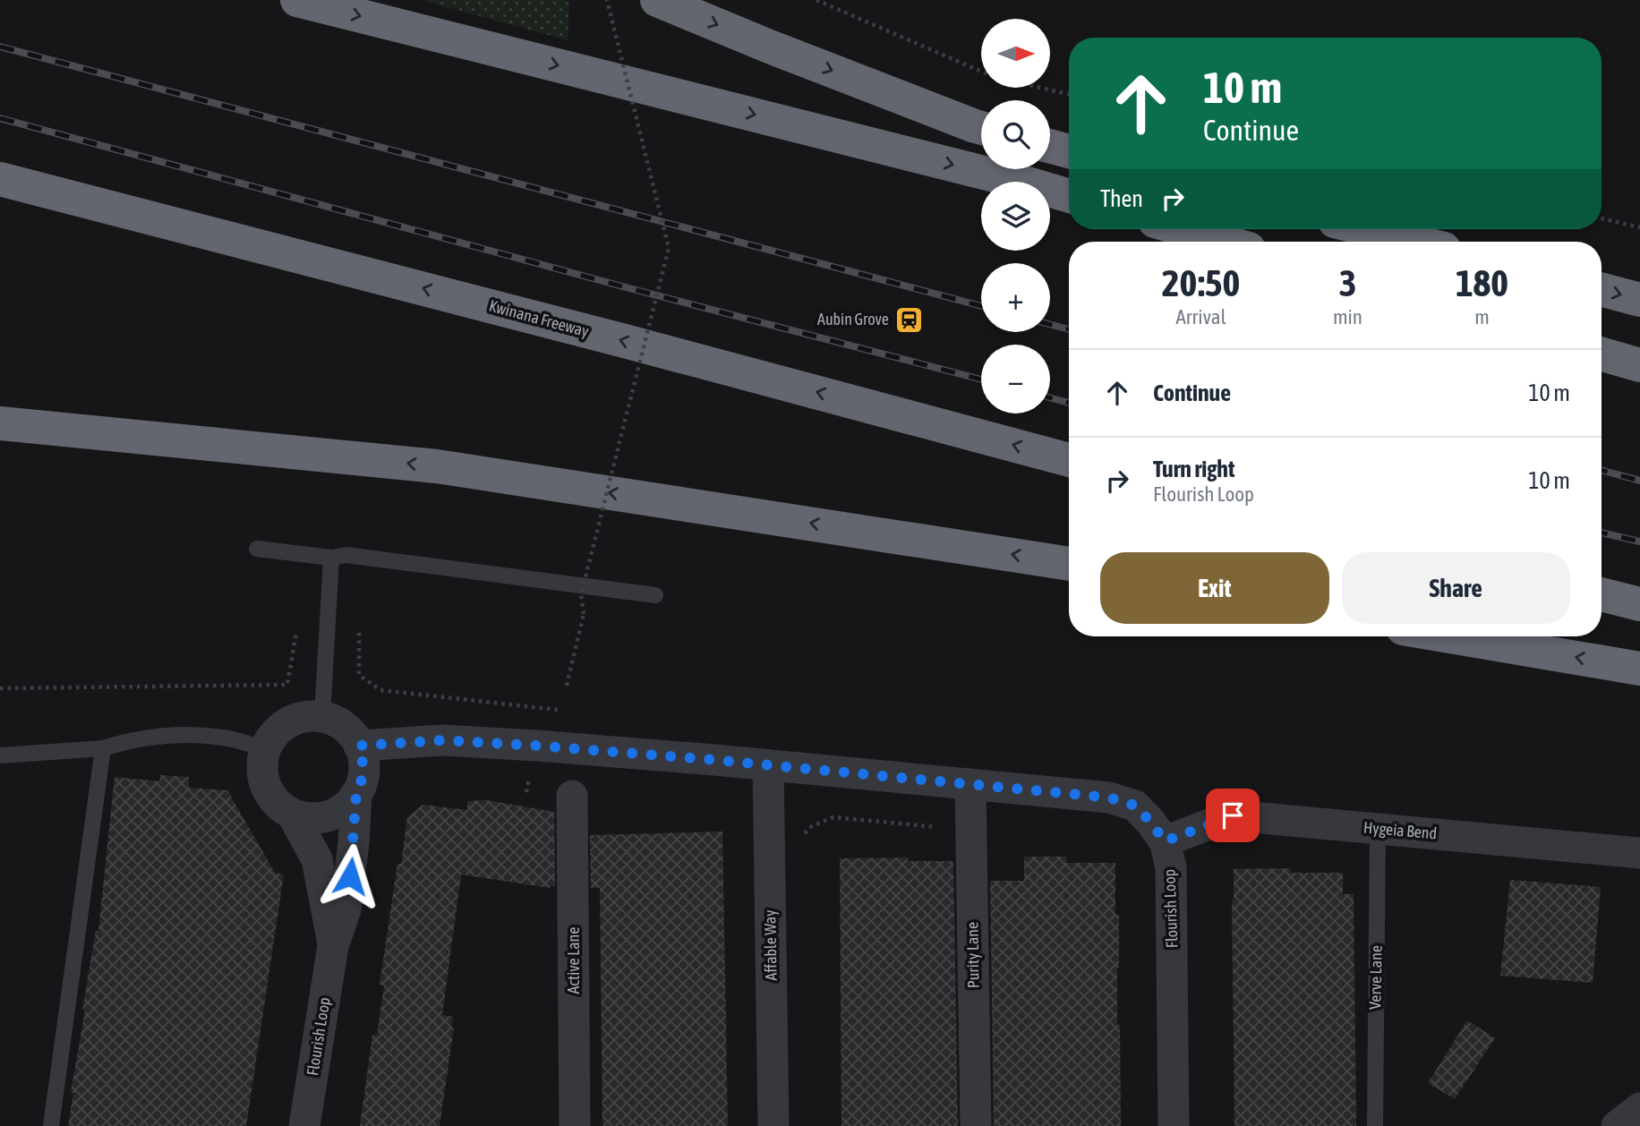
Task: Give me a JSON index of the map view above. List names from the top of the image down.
{
  "streets": {
    "highway": ["Kwinana Freeway"],
    "street": [
      "Hygeia Bend",
      "Flourish Loop",
      "Affable Way",
      "Purity Lane",
      "Active Lane"
    ],
    "lane": ["Verve Lane"]
  },
  "crossings": [
    ["Hygeia Bend", "Flourish Loop"],
    ["Hygeia Bend", "Verve Lane"],
    ["Flourish Loop", "Affable Way"],
    ["Flourish Loop", "Purity Lane"]
  ],
  "places": {
    "station": ["Aubin Grove"]
  },
  "north": "right",
  "page": {
    "map_buttons": ["+", "−"],
    "turn": ["10 m", "Continue"],
    "then": "Then",
    "eta": [
      "20:50",
      "Arrival",
      "3",
      "min",
      "180",
      "m"
    ],
    "list": [
      {
        "name": "Continue",
        "value": "10 m"
      },
      {
        "name": "Turn right",
        "note": "Flourish Loop",
        "value": "10 m"
      }
    ],
    "buttons": ["Exit", "Share"]
  }
}
